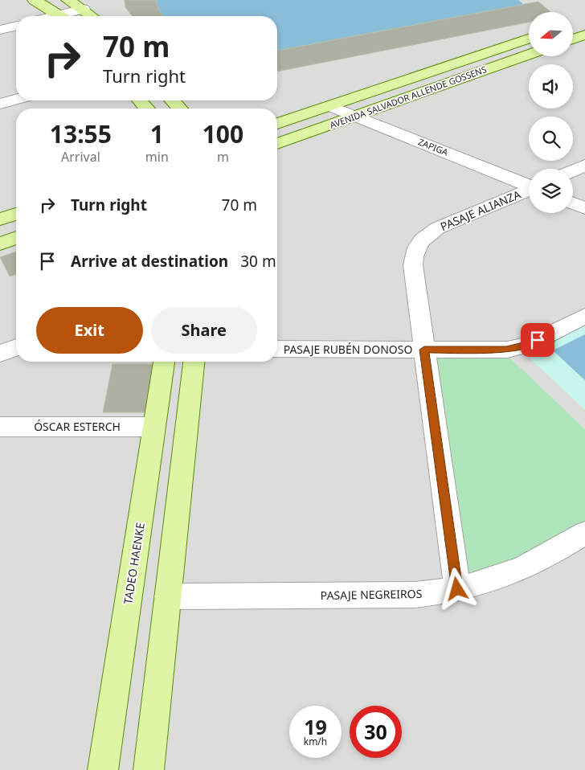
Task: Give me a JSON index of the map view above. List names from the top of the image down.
{
  "streets": {
    "main road": ["AVENIDA SALVADOR ALLENDE GOSSENS", "TADEO HAENKE"],
    "street": [
      "ZAPIGA",
      "PASAJE ALIANZA",
      "PASAJE RUBÉN DONOSO",
      "ÓSCAR ESTERCH",
      "PASAJE NEGREIROS"
    ]
  },
  "crossings": [
    ["AVENIDA SALVADOR ALLENDE GOSSENS", "ZAPIGA"],
    ["PASAJE ALIANZA", "PASAJE RUBÉN DONOSO"],
    ["PASAJE ALIANZA", "PASAJE NEGREIROS"],
    ["ÓSCAR ESTERCH", "TADEO HAENKE"]
  ],
  "north": "left",
  "page": {
    "turn": ["70 m", "Turn right"],
    "eta": [
      "13:55",
      "Arrival",
      "1",
      "min",
      "100",
      "m"
    ],
    "list": [
      {
        "name": "Turn right",
        "value": "70 m"
      },
      {
        "name": "Arrive at destination",
        "value": "30 m"
      }
    ],
    "buttons": ["Exit", "Share"],
    "speed": "19 km/h",
    "limit": "30"
  }
}
